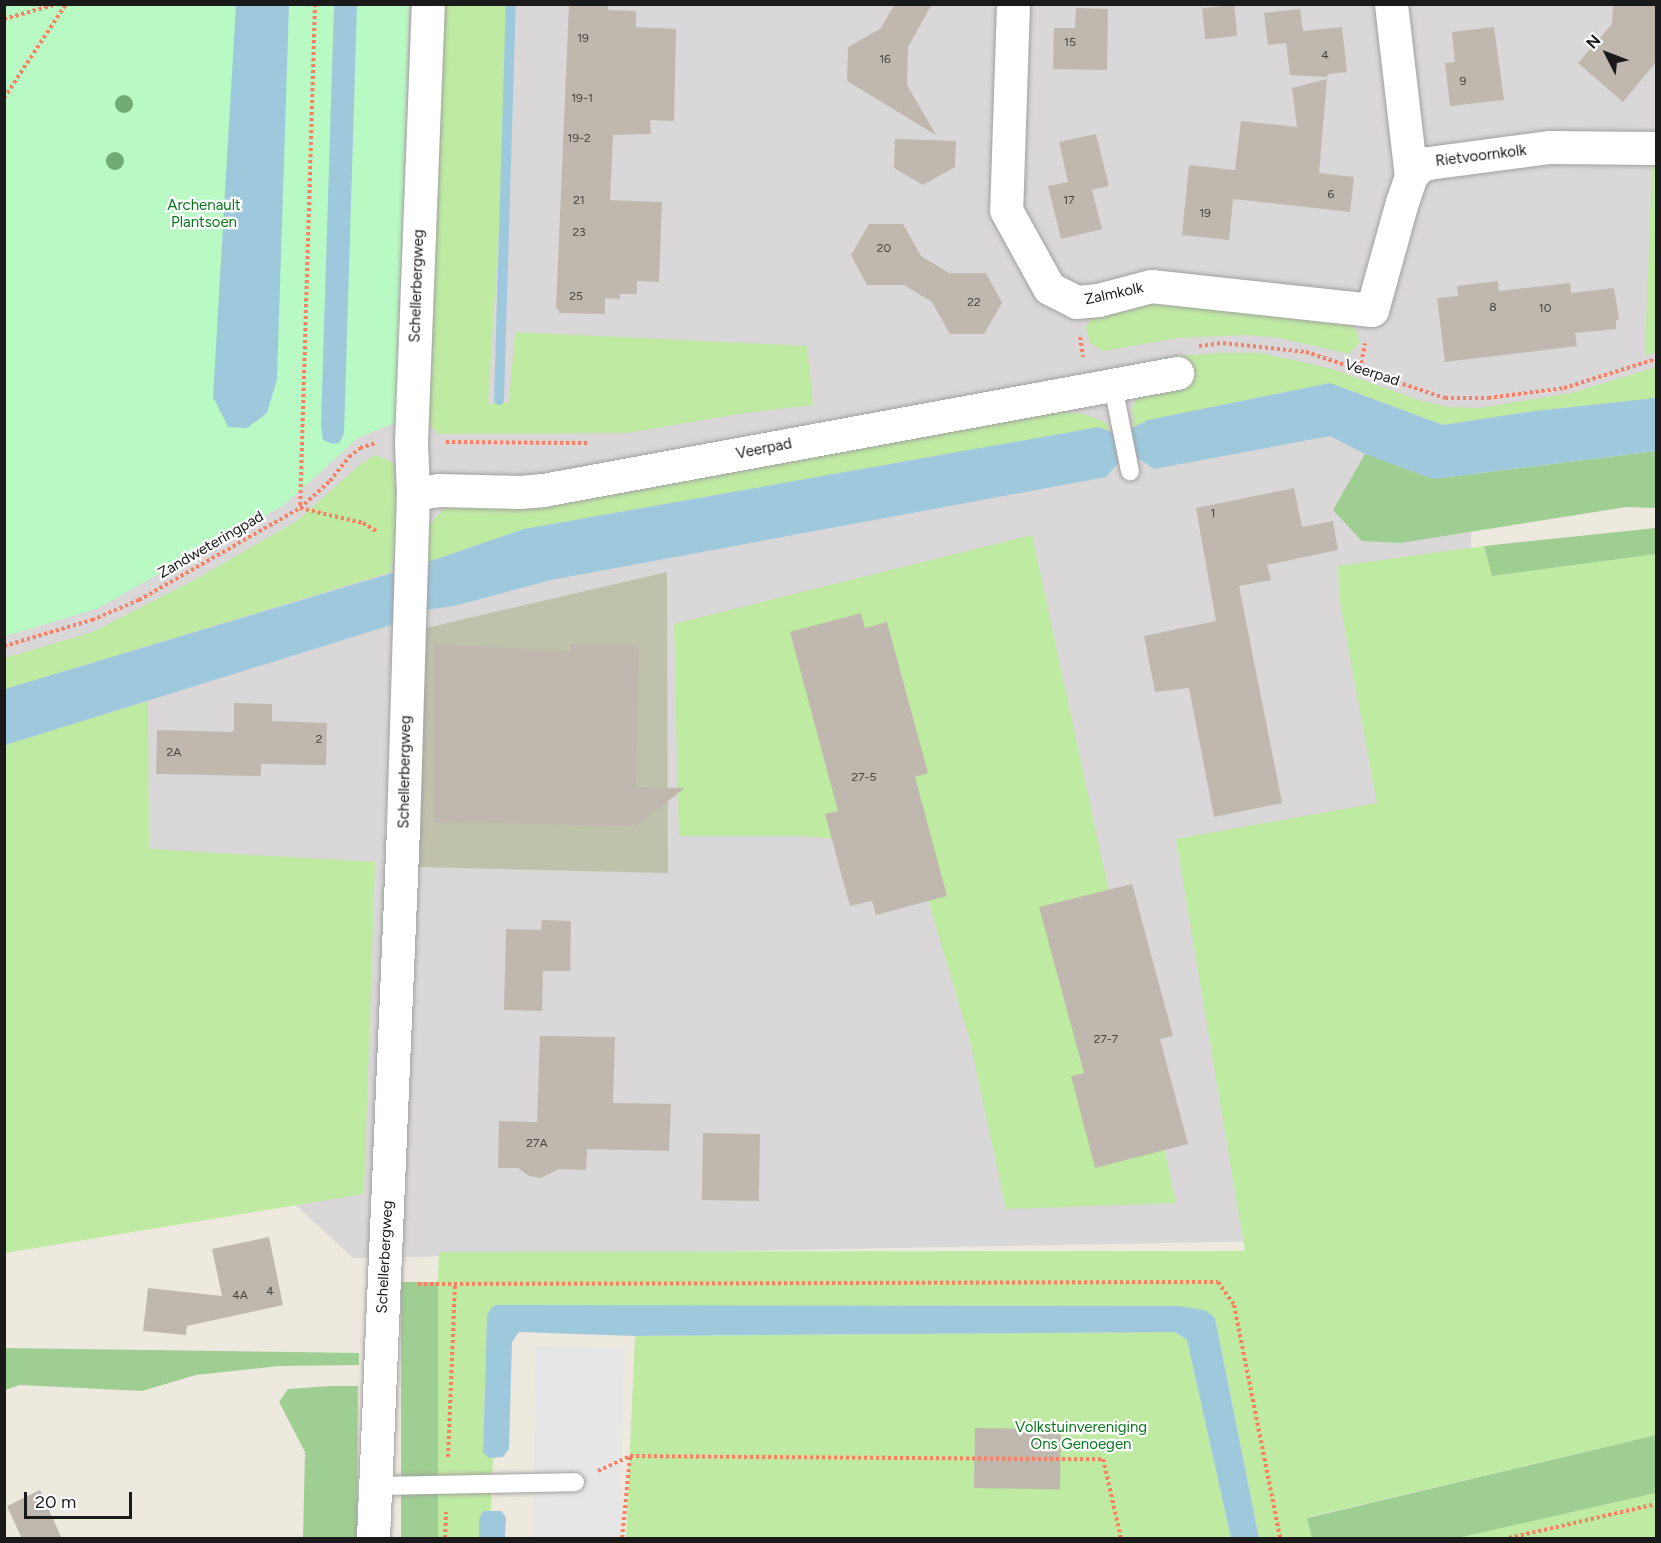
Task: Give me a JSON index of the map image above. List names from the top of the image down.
{
  "streets": {
    "street": [
      "Rietvoornkolk",
      "Schellerbergweg",
      "Zalmkolk",
      "Veerpad"
    ],
    "path": ["Zandweteringpad"]
  },
  "crossings": [
    ["Rietvoornkolk", "Zalmkolk"],
    ["Schellerbergweg", "Veerpad"],
    ["Schellerbergweg", "Zandweteringpad"]
  ],
  "parks": ["Archenault Plantsoen", "Volkstuinvereniging Ons Genoegen"],
  "house_numbers": [
    "19",
    "15",
    "4",
    "16",
    "9",
    "19-1",
    "19-2",
    "6",
    "21",
    "17",
    "19",
    "23",
    "20",
    "25",
    "22",
    "8",
    "10",
    "1",
    "2",
    "2A",
    "27-5",
    "27-7",
    "27A",
    "4",
    "4A"
  ],
  "scale_bar": "20 m",
  "north": "top left"
}
